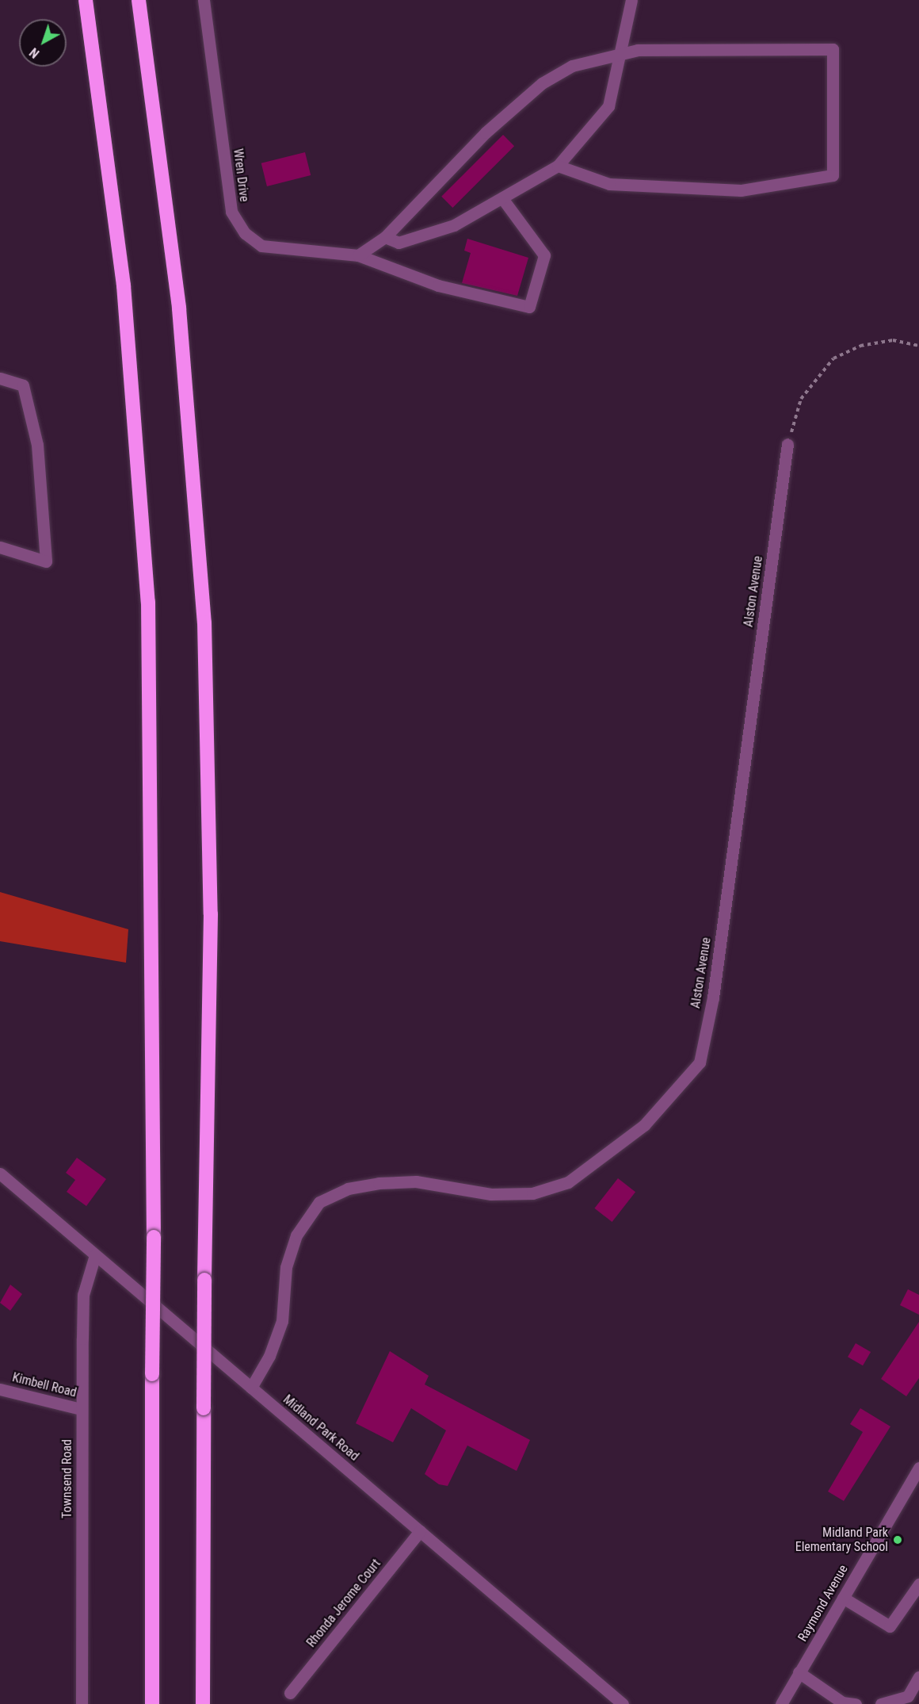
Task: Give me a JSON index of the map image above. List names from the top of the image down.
{
  "streets": {
    "street": [
      "Wren Drive",
      "Alston Avenue",
      "Kimbell Road",
      "Midland Park Road",
      "Townsend Road",
      "Rhonda Jerome Court",
      "Raymond Avenue"
    ]
  },
  "crossings": [
    ["Alston Avenue", "Midland Park Road"],
    ["Kimbell Road", "Townsend Road"],
    ["Midland Park Road", "Townsend Road"],
    ["Midland Park Road", "Rhonda Jerome Court"]
  ],
  "places": ["Midland Park Elementary School"],
  "north": "bottom left"
}
